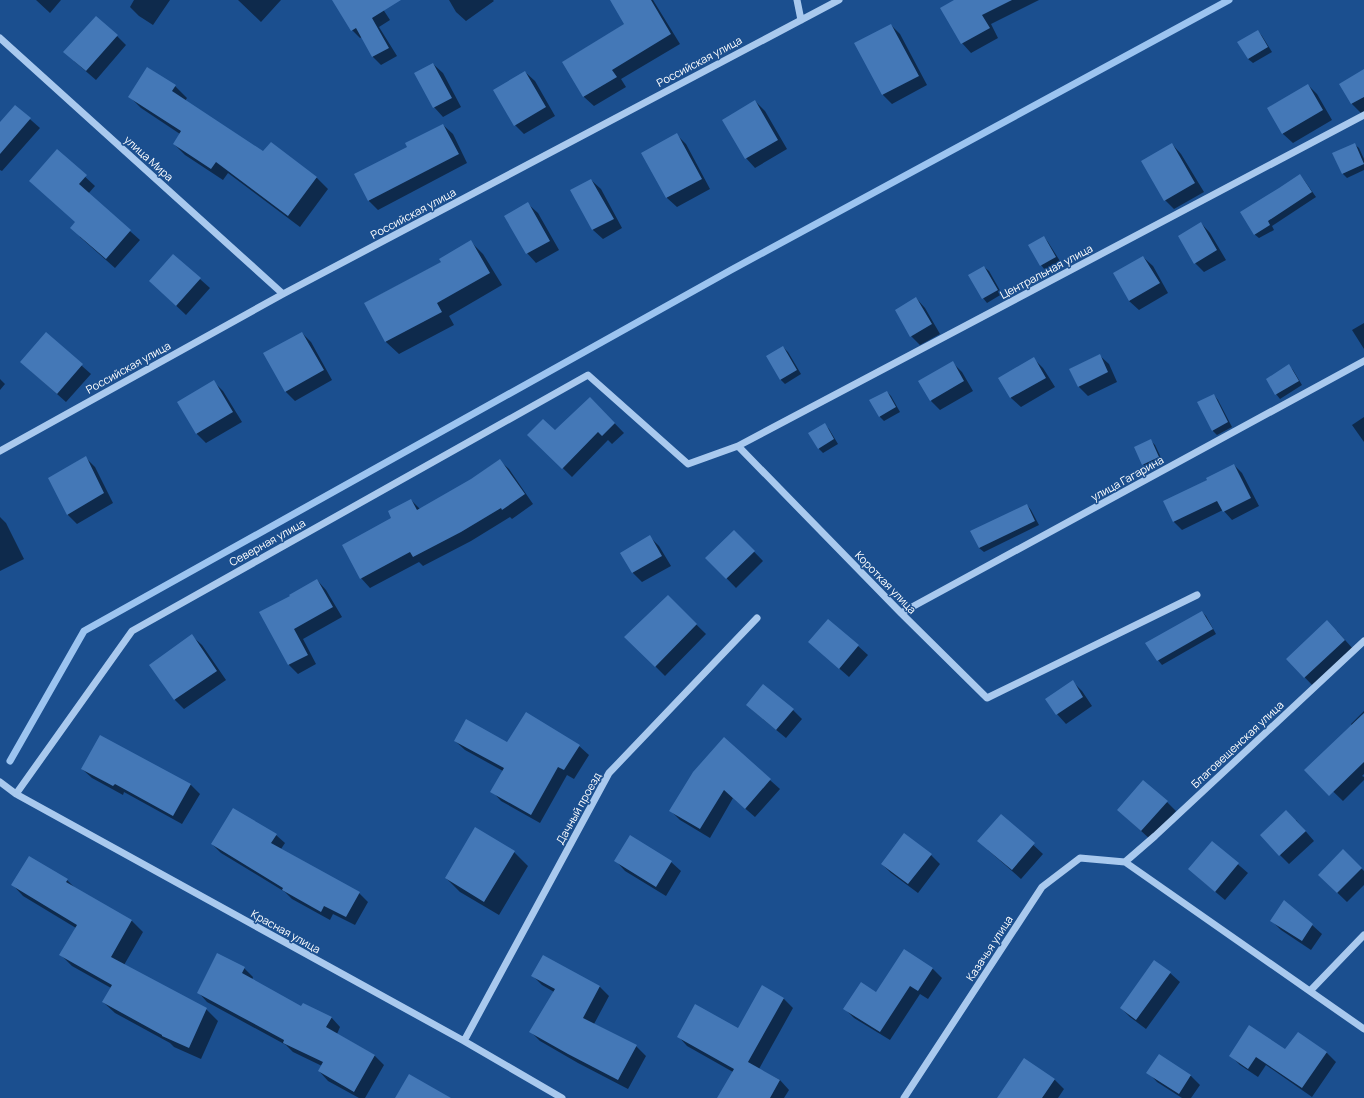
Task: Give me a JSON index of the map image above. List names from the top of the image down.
{
  "streets": {
    "street": [
      "Российская улица",
      "улица Мира",
      "Центральная улица",
      "улица Гагарина",
      "Северная улица",
      "Короткая улица",
      "Благовещенская улица",
      "Дачный проезд",
      "Красная улица",
      "Казачья улица"
    ]
  },
  "crossings": [
    ["Российская улица", "улица Мира"],
    ["Центральная улица", "Северная улица"],
    ["Центральная улица", "Короткая улица"],
    ["улица Гагарина", "Короткая улица"],
    ["Северная улица", "Короткая улица"],
    ["Северная улица", "Красная улица"],
    ["Благовещенская улица", "Казачья улица"],
    ["Дачный проезд", "Красная улица"]
  ]
}
